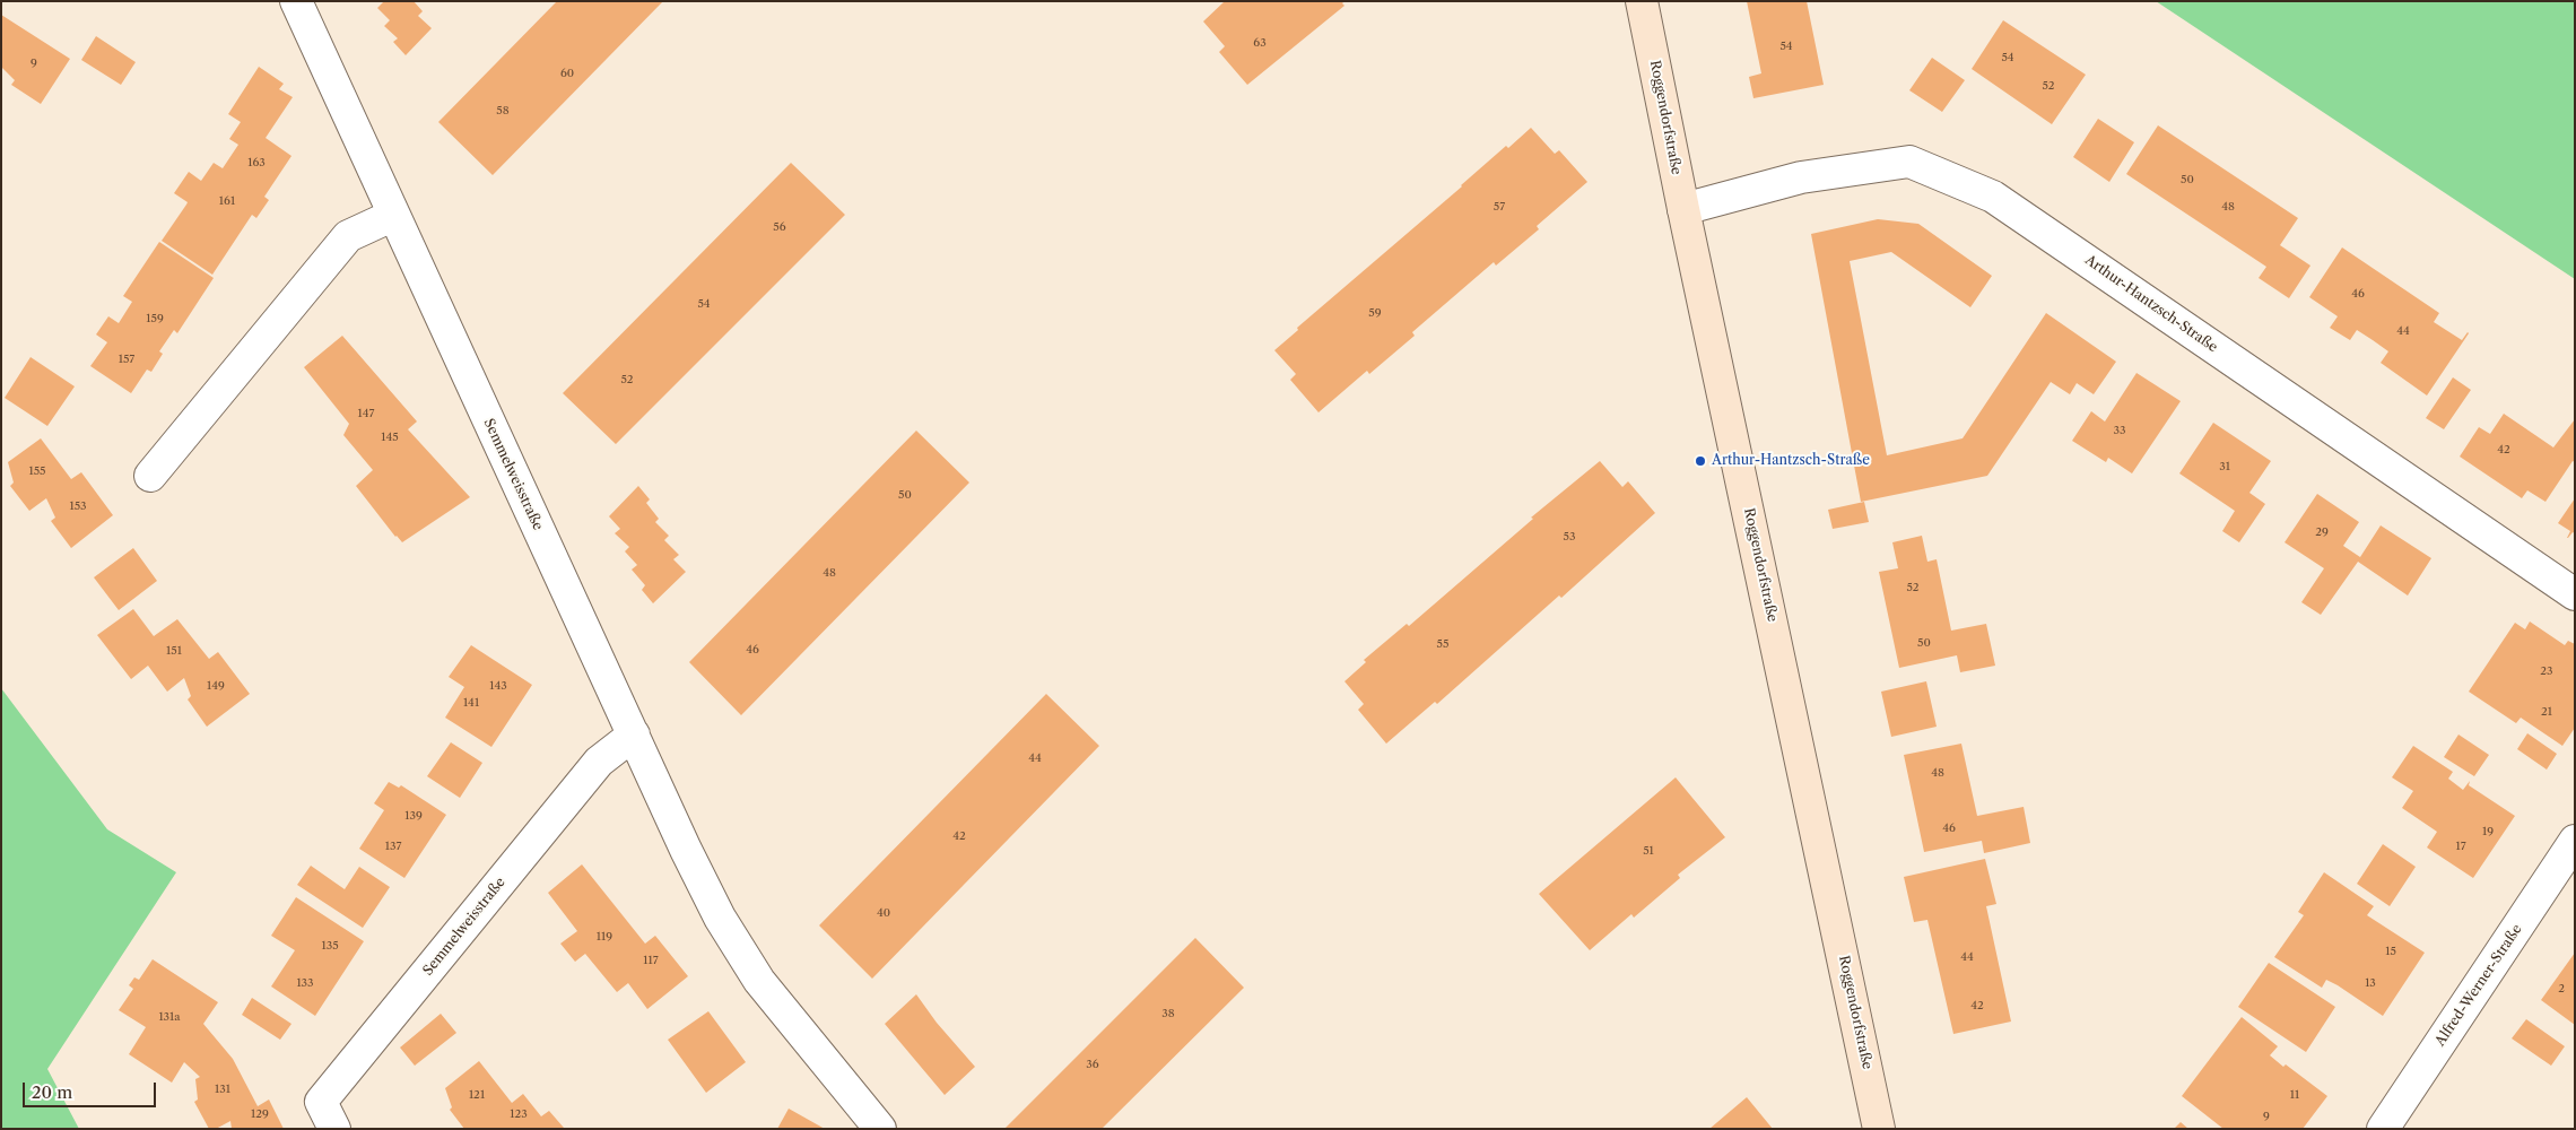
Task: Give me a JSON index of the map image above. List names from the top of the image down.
{
  "streets": {
    "street": [
      "Roggendorfstraße",
      "Arthur-Hantzsch-Straße",
      "Semmelweisstraße",
      "Alfred-Werner-Straße"
    ]
  },
  "crossings": [
    ["Roggendorfstraße", "Arthur-Hantzsch-Straße"]
  ],
  "places": ["Arthur-Hantzsch-Straße"],
  "house_numbers": [
    "63",
    "54",
    "54",
    "9",
    "60",
    "52",
    "58",
    "163",
    "50",
    "161",
    "57",
    "48",
    "56",
    "46",
    "54",
    "59",
    "159",
    "44",
    "157",
    "52",
    "147",
    "33",
    "145",
    "42",
    "31",
    "155",
    "50",
    "153",
    "29",
    "53",
    "48",
    "52",
    "50",
    "55",
    "46",
    "151",
    "23",
    "149",
    "143",
    "141",
    "21",
    "44",
    "48",
    "139",
    "46",
    "19",
    "42",
    "137",
    "17",
    "51",
    "40",
    "119",
    "135",
    "15",
    "44",
    "117",
    "133",
    "13",
    "2",
    "42",
    "38",
    "131a",
    "36",
    "131",
    "121",
    "11",
    "129",
    "123",
    "9"
  ],
  "scale_bar": "20 m"
}
